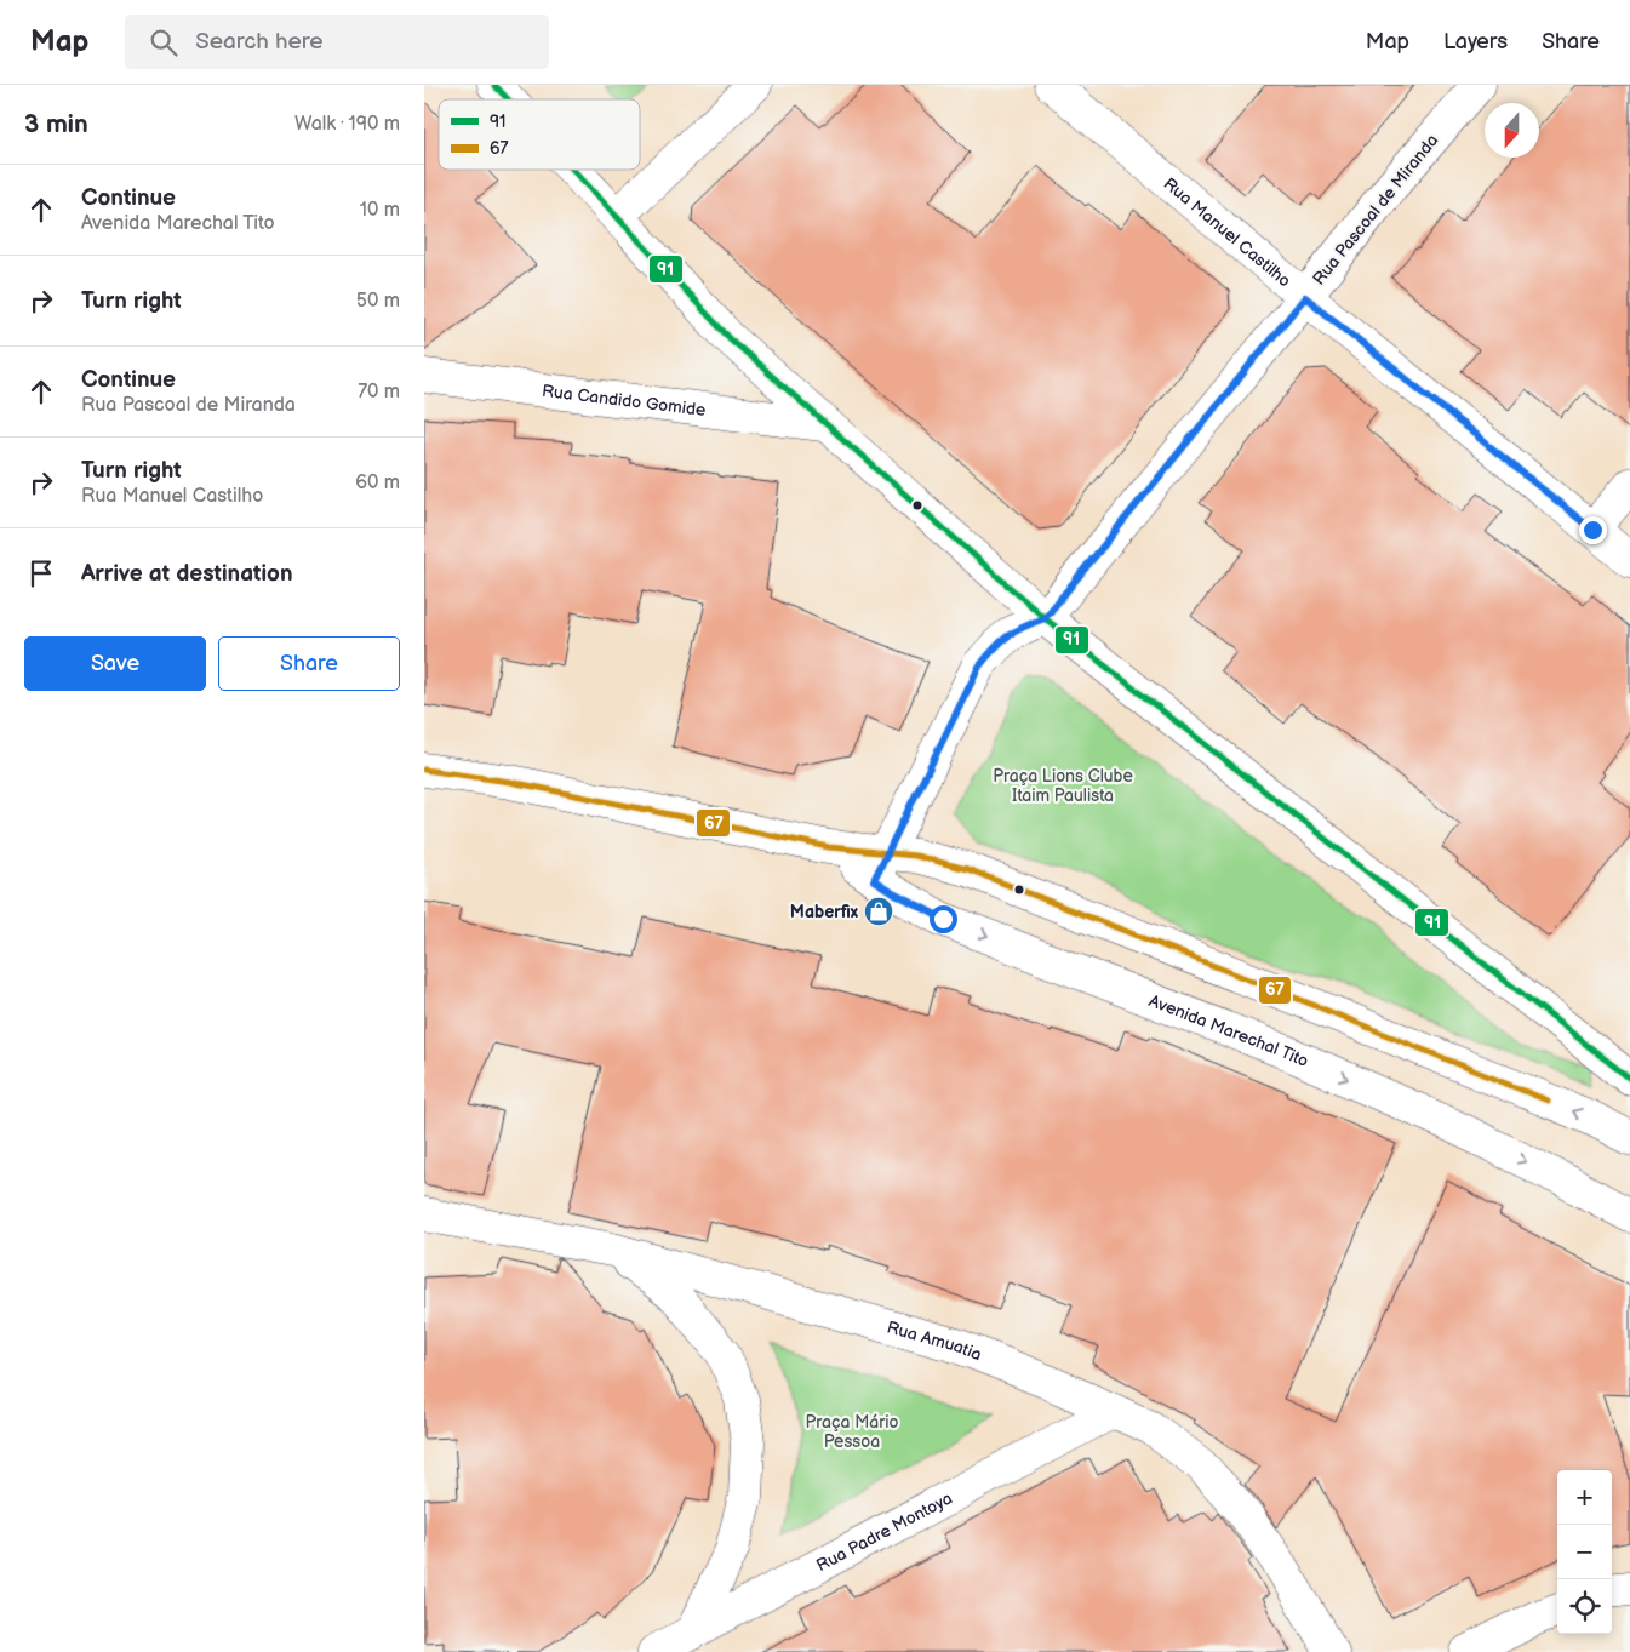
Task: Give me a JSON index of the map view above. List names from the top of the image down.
{
  "streets": {
    "street": [
      "Rua Pascoal de Miranda",
      "Rua Manuel Castilho",
      "Rua Candido Gomide",
      "Avenida Marechal Tito",
      "Rua Amuatia",
      "Rua Padre Montoya"
    ]
  },
  "crossings": [
    ["Rua Pascoal de Miranda", "Rua Manuel Castilho"],
    ["Rua Amuatia", "Rua Padre Montoya"]
  ],
  "parks": ["Praça Lions Clube Itaim Paulista", "Praça Mário Pessoa"],
  "places": {
    "shop": ["Maberfix"]
  },
  "lines": ["transit line 91", "transit line 67"],
  "legend": ["91", "67"],
  "north": "bottom",
  "page": {
    "header": "Map",
    "search": "Search here",
    "nav": ["Map", "Layers", "Share"],
    "heading": ["3 min", "Walk · 190 m"],
    "list": [
      ["Continue", "Avenida Marechal Tito", "10 m"],
      ["Turn right", "50 m"],
      ["Continue", "Rua Pascoal de Miranda", "70 m"],
      ["Turn right", "Rua Manuel Castilho", "60 m"],
      "Arrive at destination"
    ],
    "buttons": ["Save", "Share"],
    "map_buttons": ["+", "−"]
  }
}
